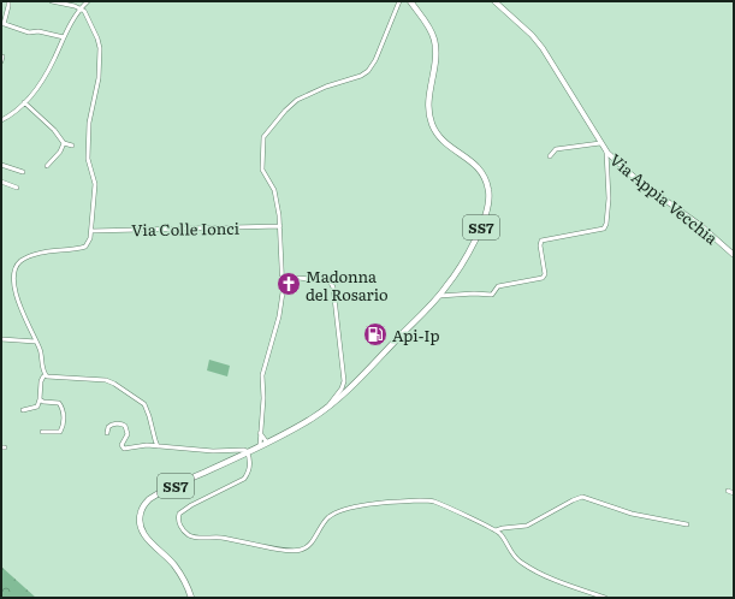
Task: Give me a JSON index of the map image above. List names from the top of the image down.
{
  "streets": {
    "main road": ["Via Appia Vecchia", "SS7"],
    "street": ["Via Colle Ionci"]
  },
  "places": {
    "church": ["Madonna del Rosario"],
    "fuel station": ["Api-Ip"]
  }
}
